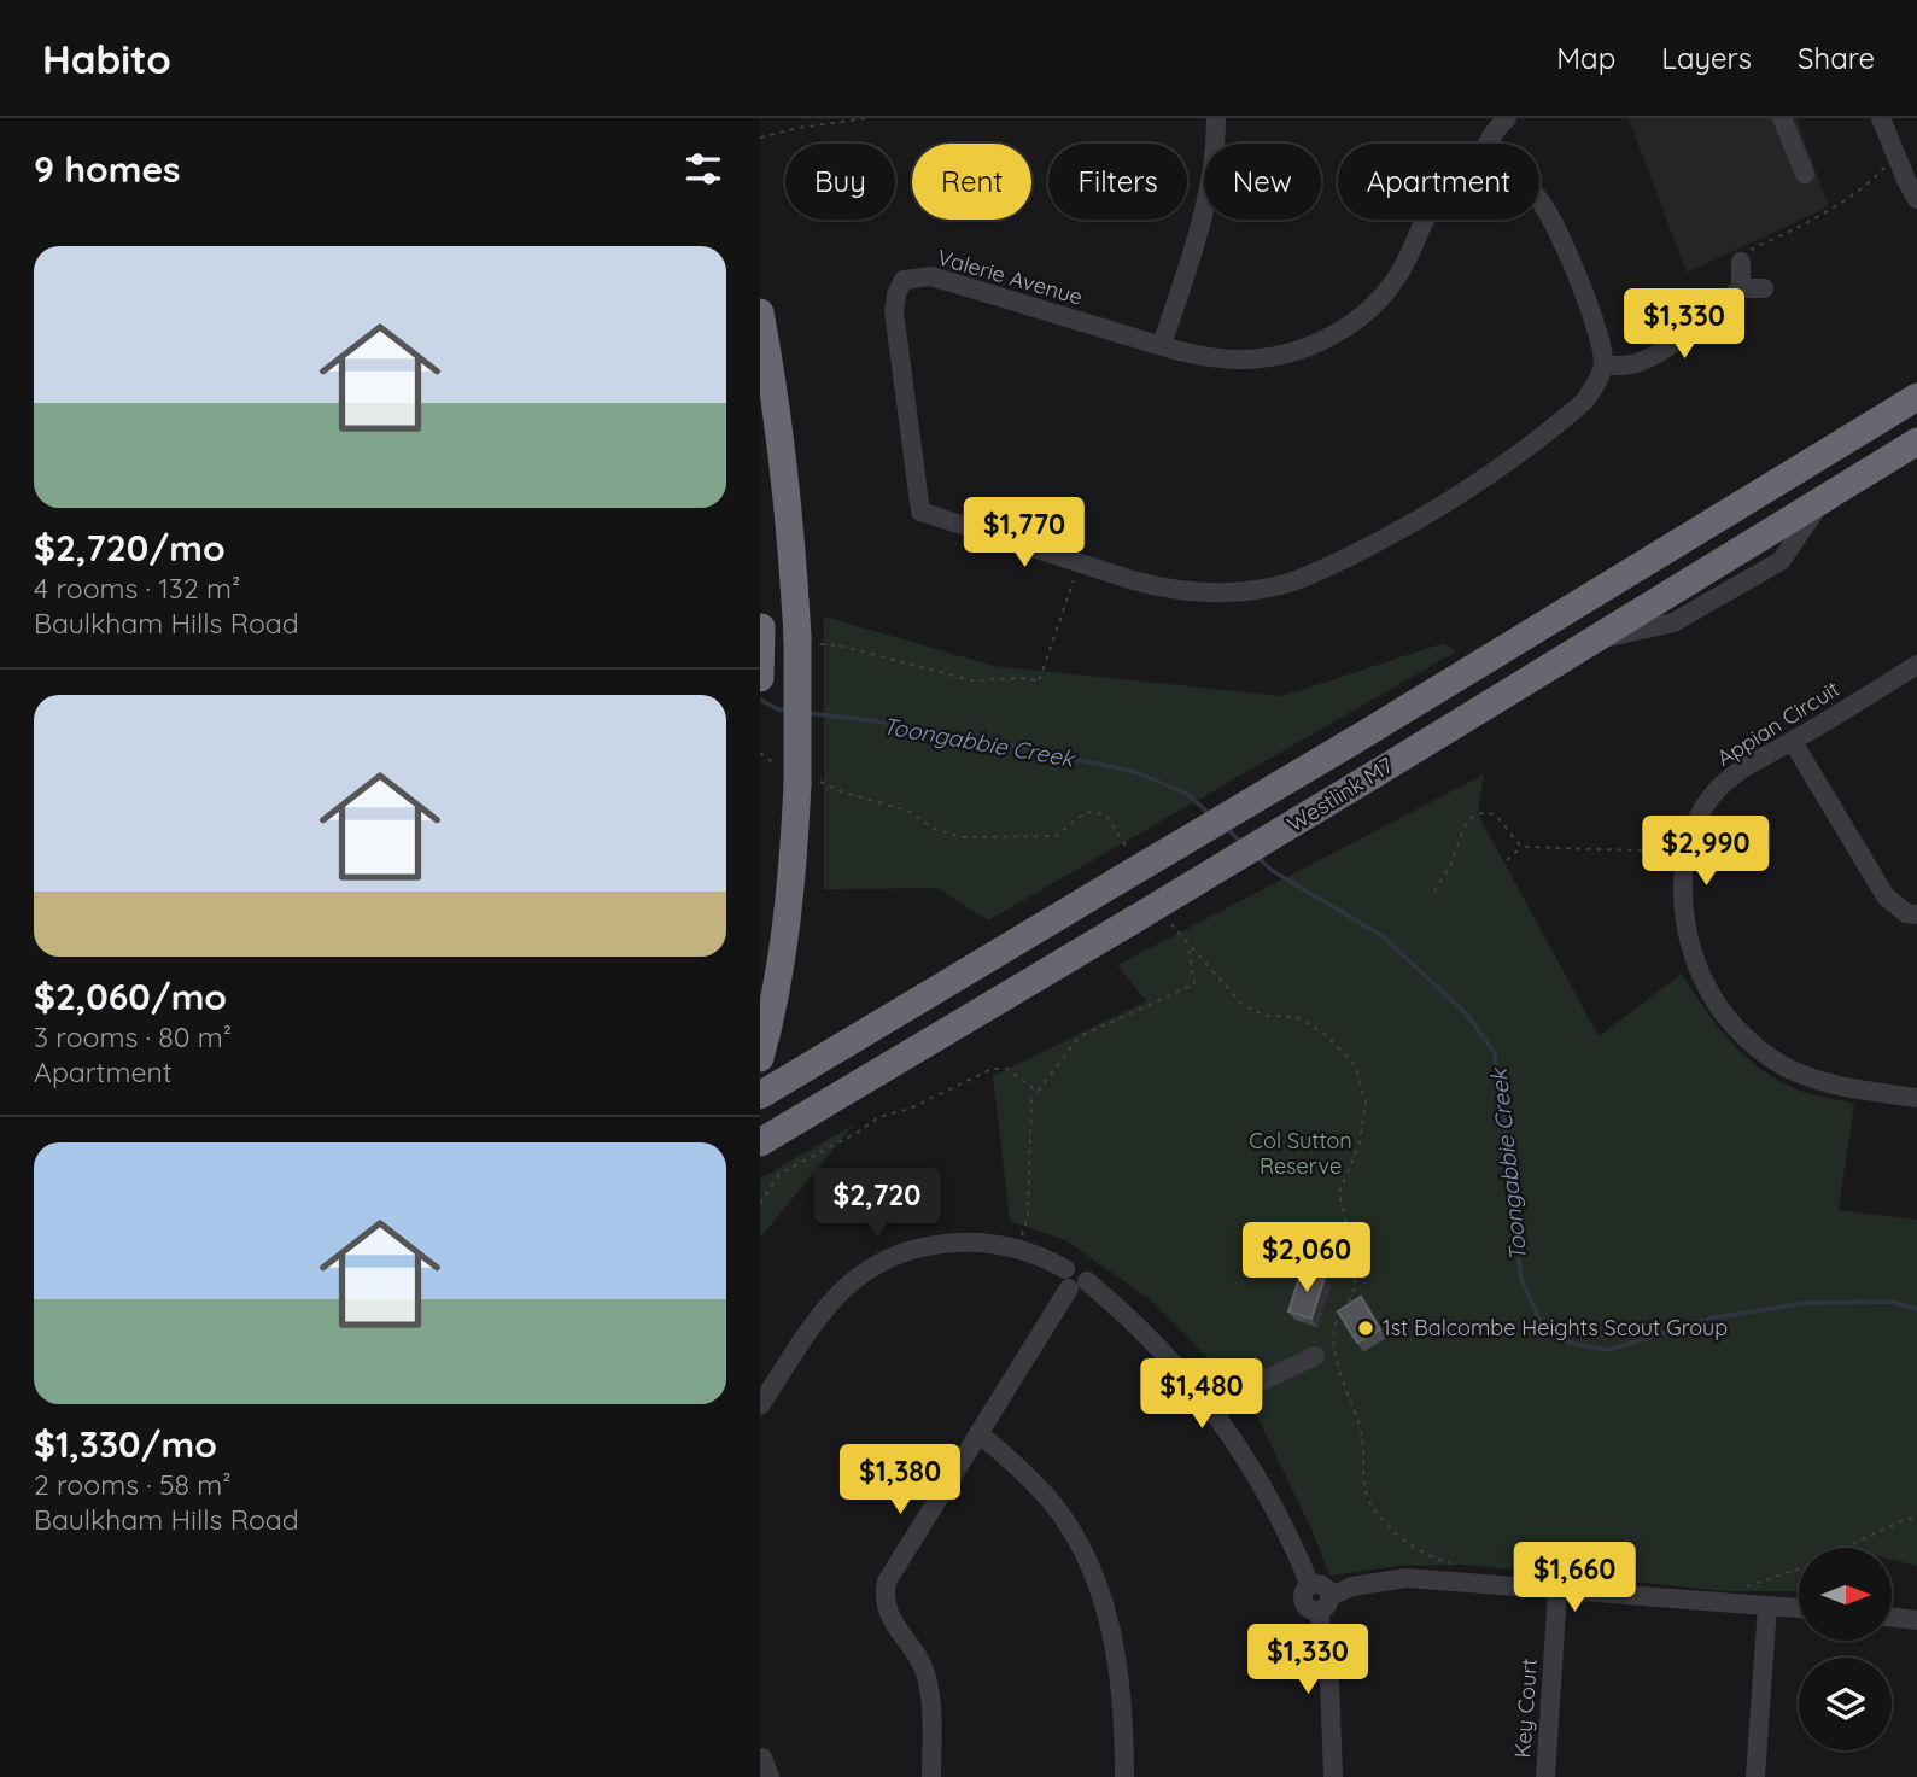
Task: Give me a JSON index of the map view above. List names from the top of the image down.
{
  "streets": {
    "highway": ["Westlink M7"],
    "street": ["Valerie Avenue", "Appian Circuit", "Key Court"]
  },
  "water": ["Toongabbie Creek"],
  "parks": ["Col Sutton Reserve"],
  "places": ["1st Balcombe Heights Scout Group"],
  "north": "right",
  "page": {
    "header": "Habito",
    "nav": ["Map", "Layers", "Share"],
    "heading": "9 homes",
    "chip": [
      "Buy",
      "Rent",
      "Filters",
      "New",
      "Apartment"
    ],
    "list": [
      {
        "name": "$2,720/mo",
        "note": "4 rooms · 132 m² · Baulkham Hills Road"
      },
      {
        "name": "$2,060/mo",
        "note": "3 rooms · 80 m² · Apartment"
      },
      {
        "name": "$1,330/mo",
        "note": "2 rooms · 58 m² · Baulkham Hills Road"
      }
    ],
    "price": [
      "$1,330",
      "$1,770",
      "$2,990",
      "$2,720",
      "$2,060",
      "$1,480",
      "$1,380",
      "$1,660",
      "$1,330"
    ]
  }
}
